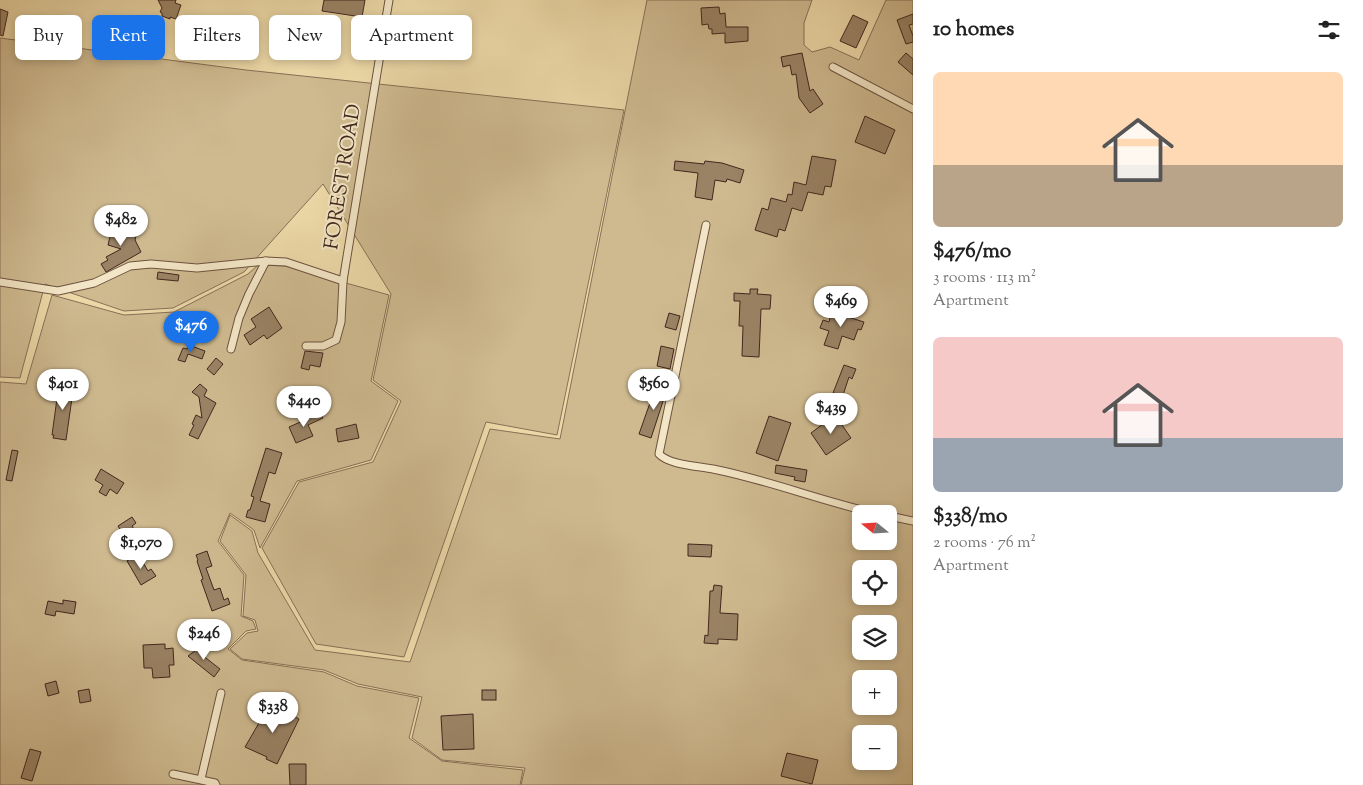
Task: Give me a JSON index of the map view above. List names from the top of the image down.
{
  "streets": {
    "street": ["FOREST ROAD"]
  },
  "north": "left",
  "page": {
    "heading": "10 homes",
    "chip": [
      "Buy",
      "Rent",
      "Filters",
      "New",
      "Apartment"
    ],
    "list": [
      {
        "name": "$476/mo",
        "note": "3 rooms · 113 m² · Apartment"
      },
      {
        "name": "$338/mo",
        "note": "2 rooms · 76 m² · Apartment"
      }
    ],
    "price": [
      "$482",
      "$469",
      "$476",
      "$401",
      "$560",
      "$440",
      "$439",
      "$1,070",
      "$246",
      "$338"
    ],
    "map_buttons": ["+", "−"]
  }
}
